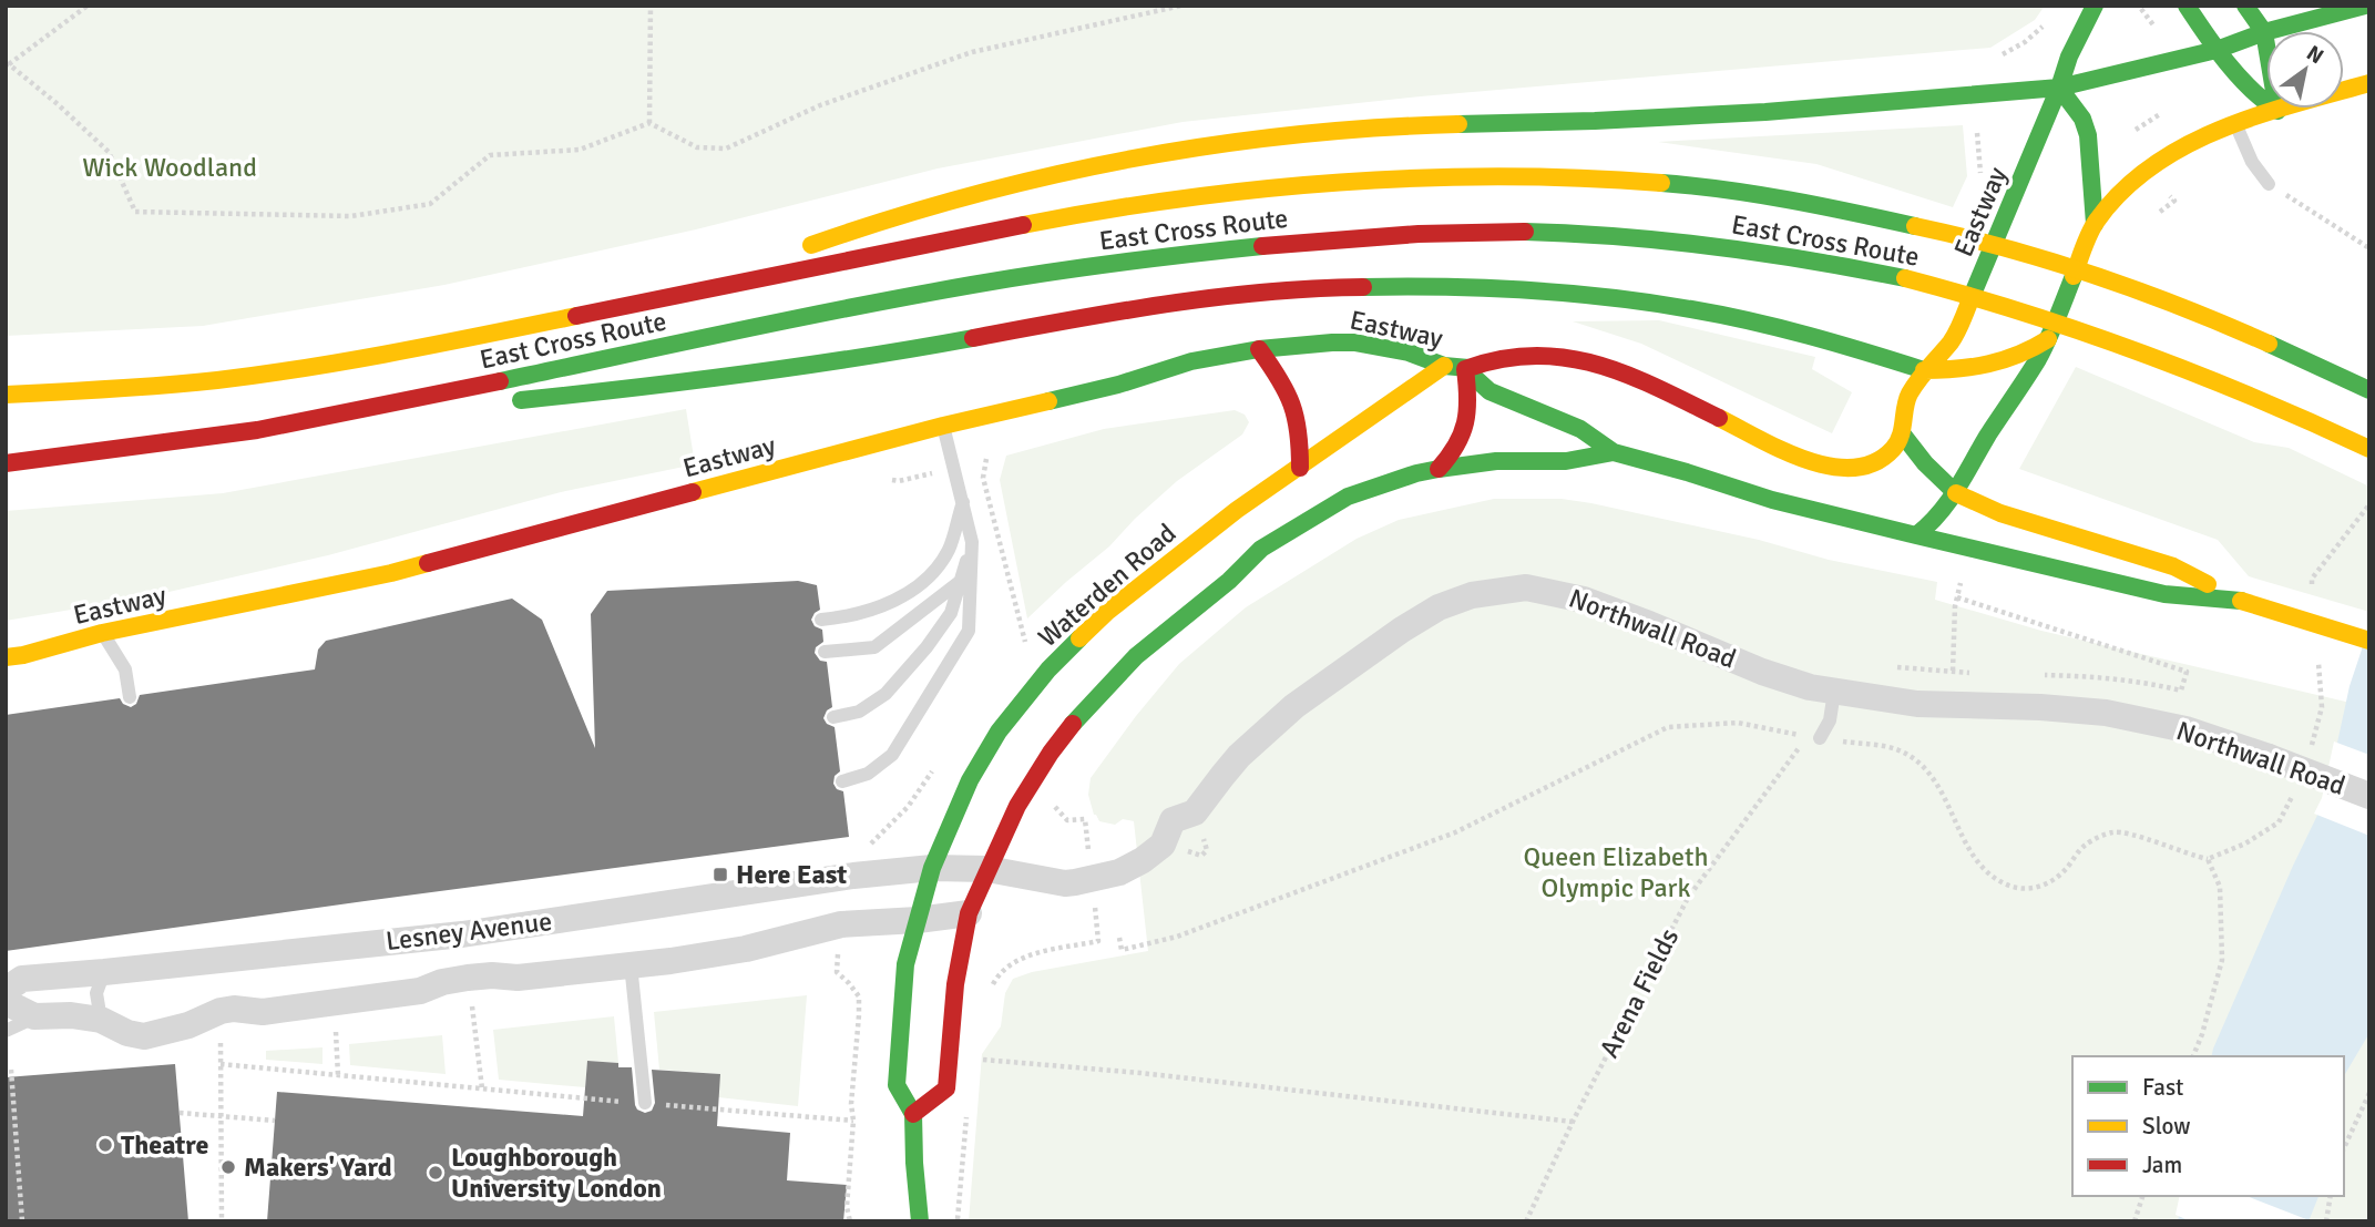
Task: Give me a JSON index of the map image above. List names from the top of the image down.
{
  "streets": {
    "main road": ["Eastway", "East Cross Route", "Waterden Road"],
    "street": ["Northwall Road", "Lesney Avenue"],
    "path": ["Arena Fields"]
  },
  "crossings": [
    ["Eastway", "Waterden Road"],
    ["Waterden Road", "Northwall Road"],
    ["Waterden Road", "Lesney Avenue"],
    ["Northwall Road", "Lesney Avenue"]
  ],
  "parks": ["Wick Woodland", "Queen Elizabeth Olympic Park"],
  "places": {
    "transit": ["Here East"],
    "other": ["Theatre", "Makers' Yard", "Loughborough University London"]
  },
  "legend": ["Fast", "Slow", "Jam"],
  "north": "top right"
}
